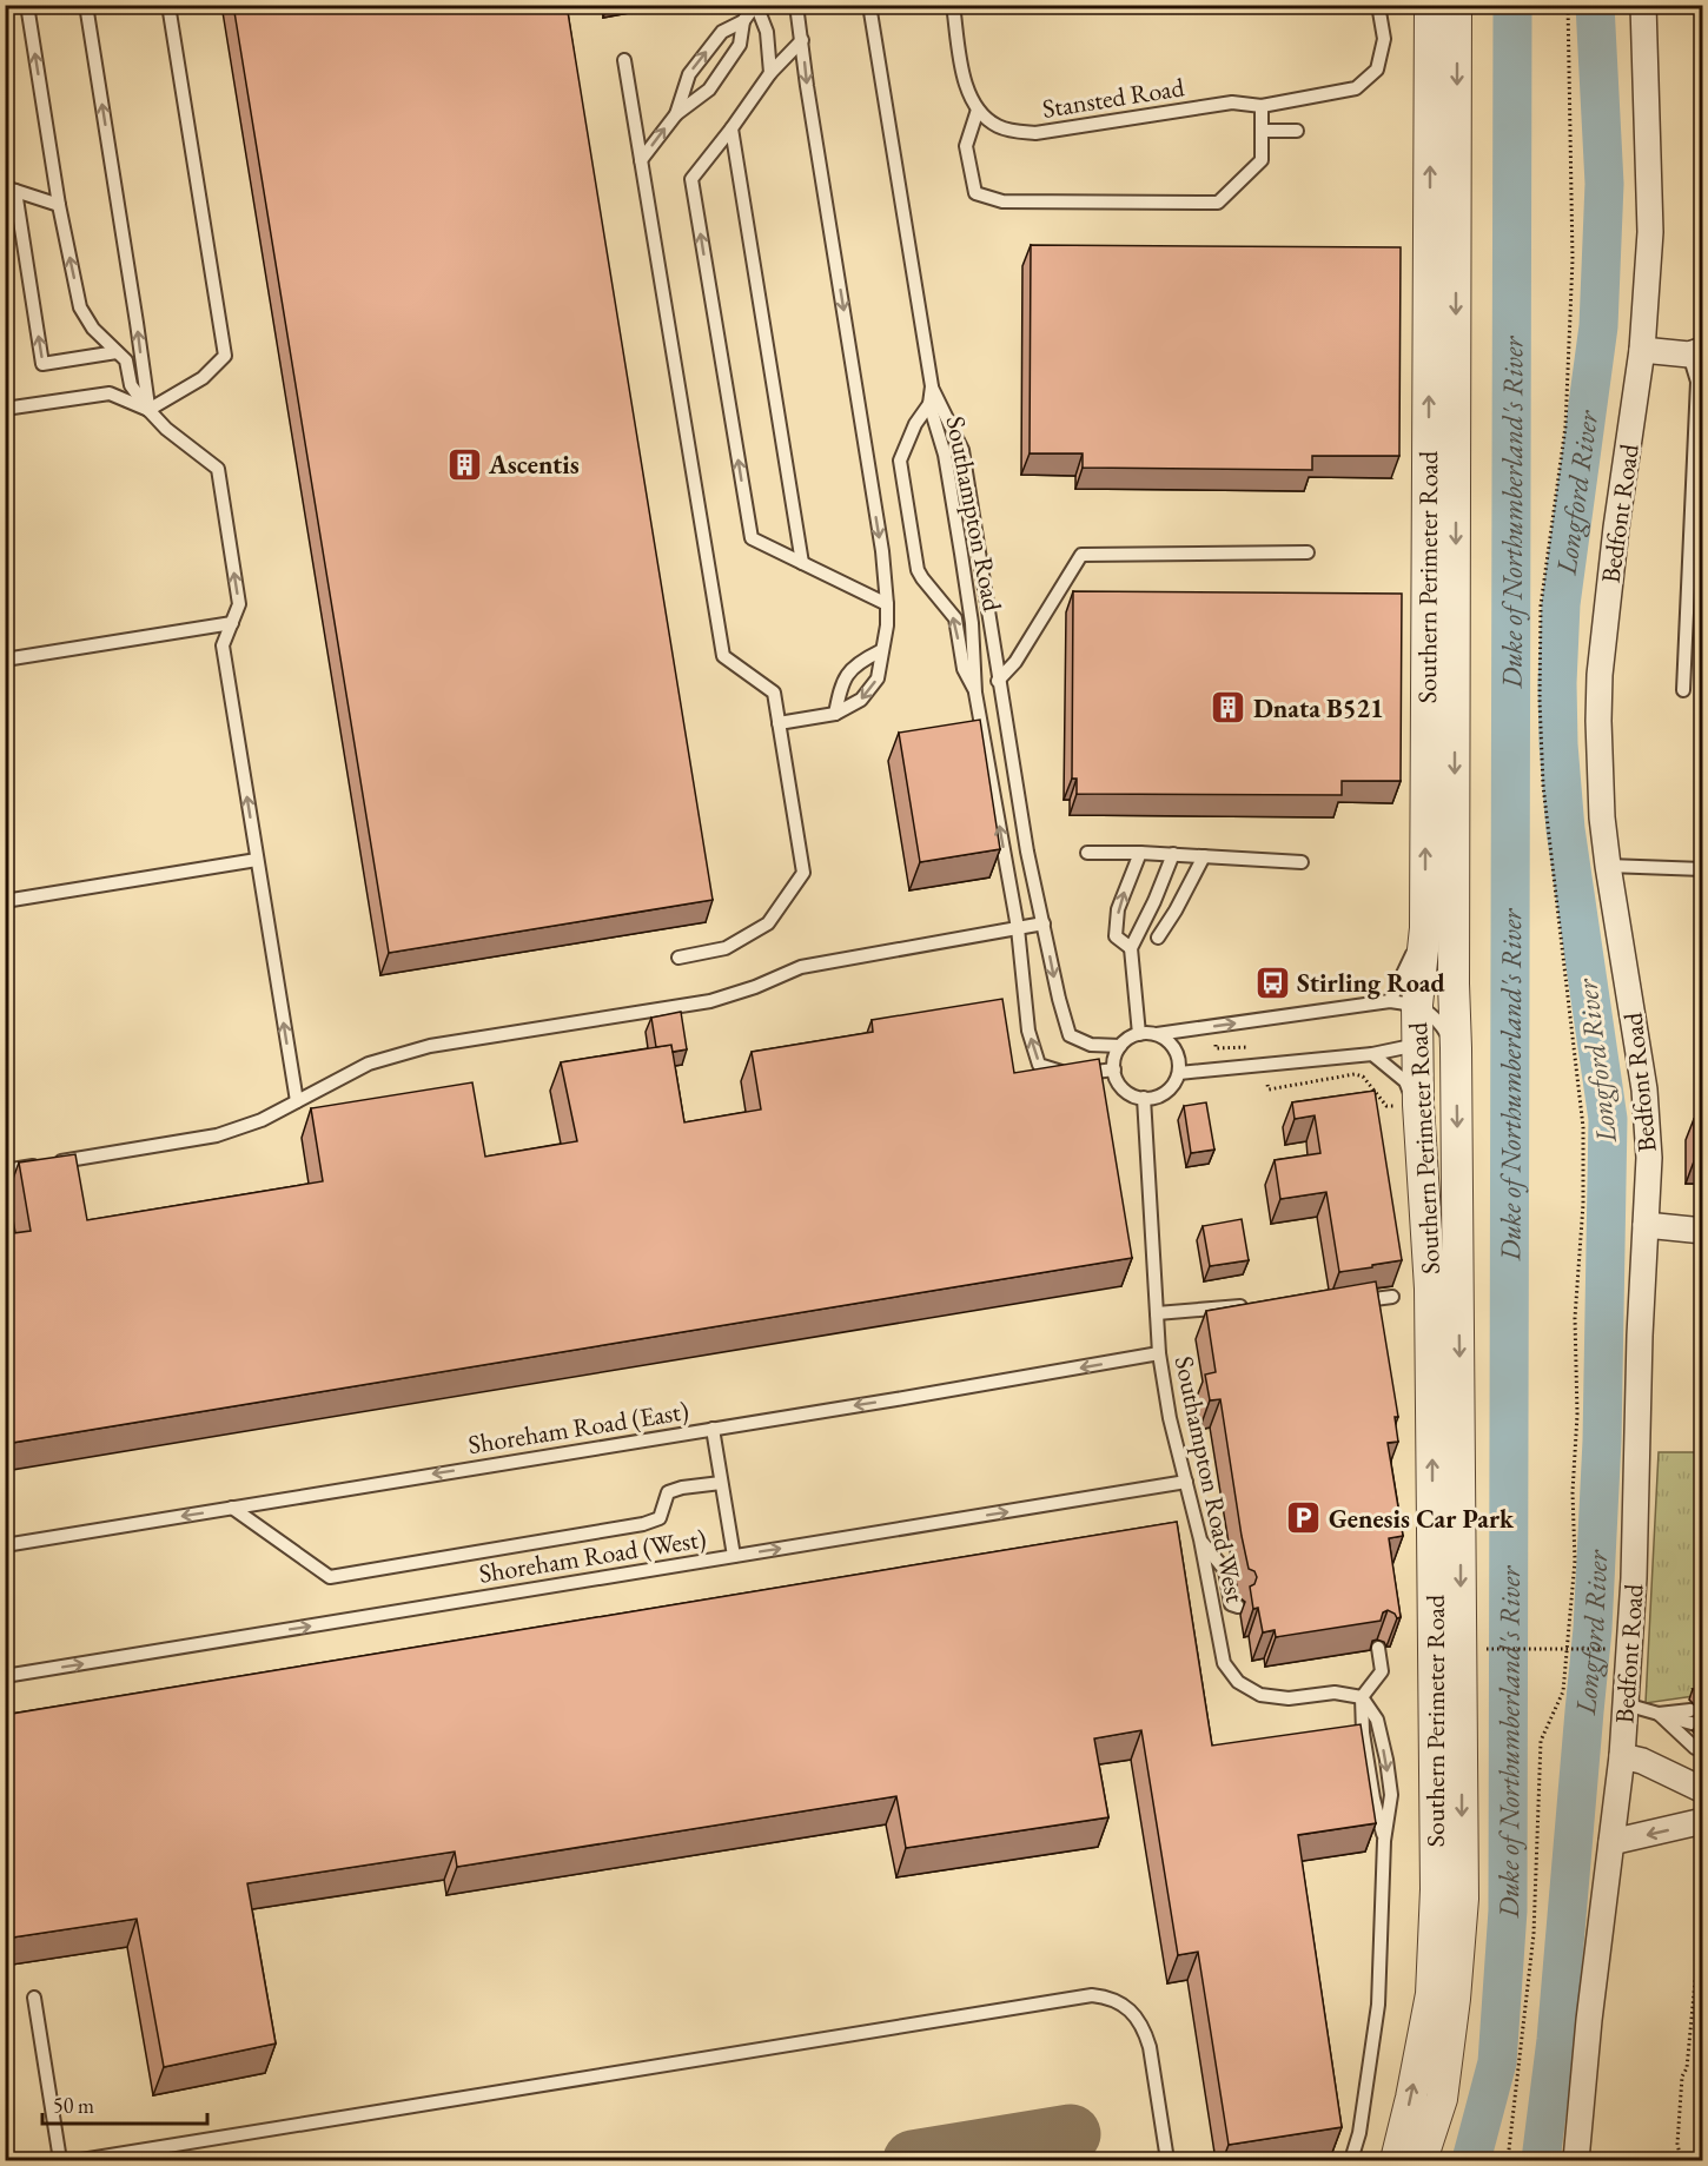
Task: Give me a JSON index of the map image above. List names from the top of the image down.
{
  "streets": {
    "street": ["Bedfont Road", "Southern Perimeter Road"],
    "lane": [
      "Stansted Road",
      "Southampton Road",
      "Shoreham Road (East)",
      "Southampton Road West",
      "Shoreham Road (West)"
    ]
  },
  "crossings": [
    ["Southampton Road", "Southampton Road West"],
    ["Shoreham Road (East)", "Southampton Road West"],
    ["Southampton Road West", "Shoreham Road (West)"]
  ],
  "water": ["Longford River", "Duke of Northumberland's River"],
  "places": {
    "building": ["Ascentis", "Dnata B521"],
    "bus stop": ["Stirling Road"],
    "parking": ["Genesis Car Park"]
  },
  "scale_bar": "50 m"
}
